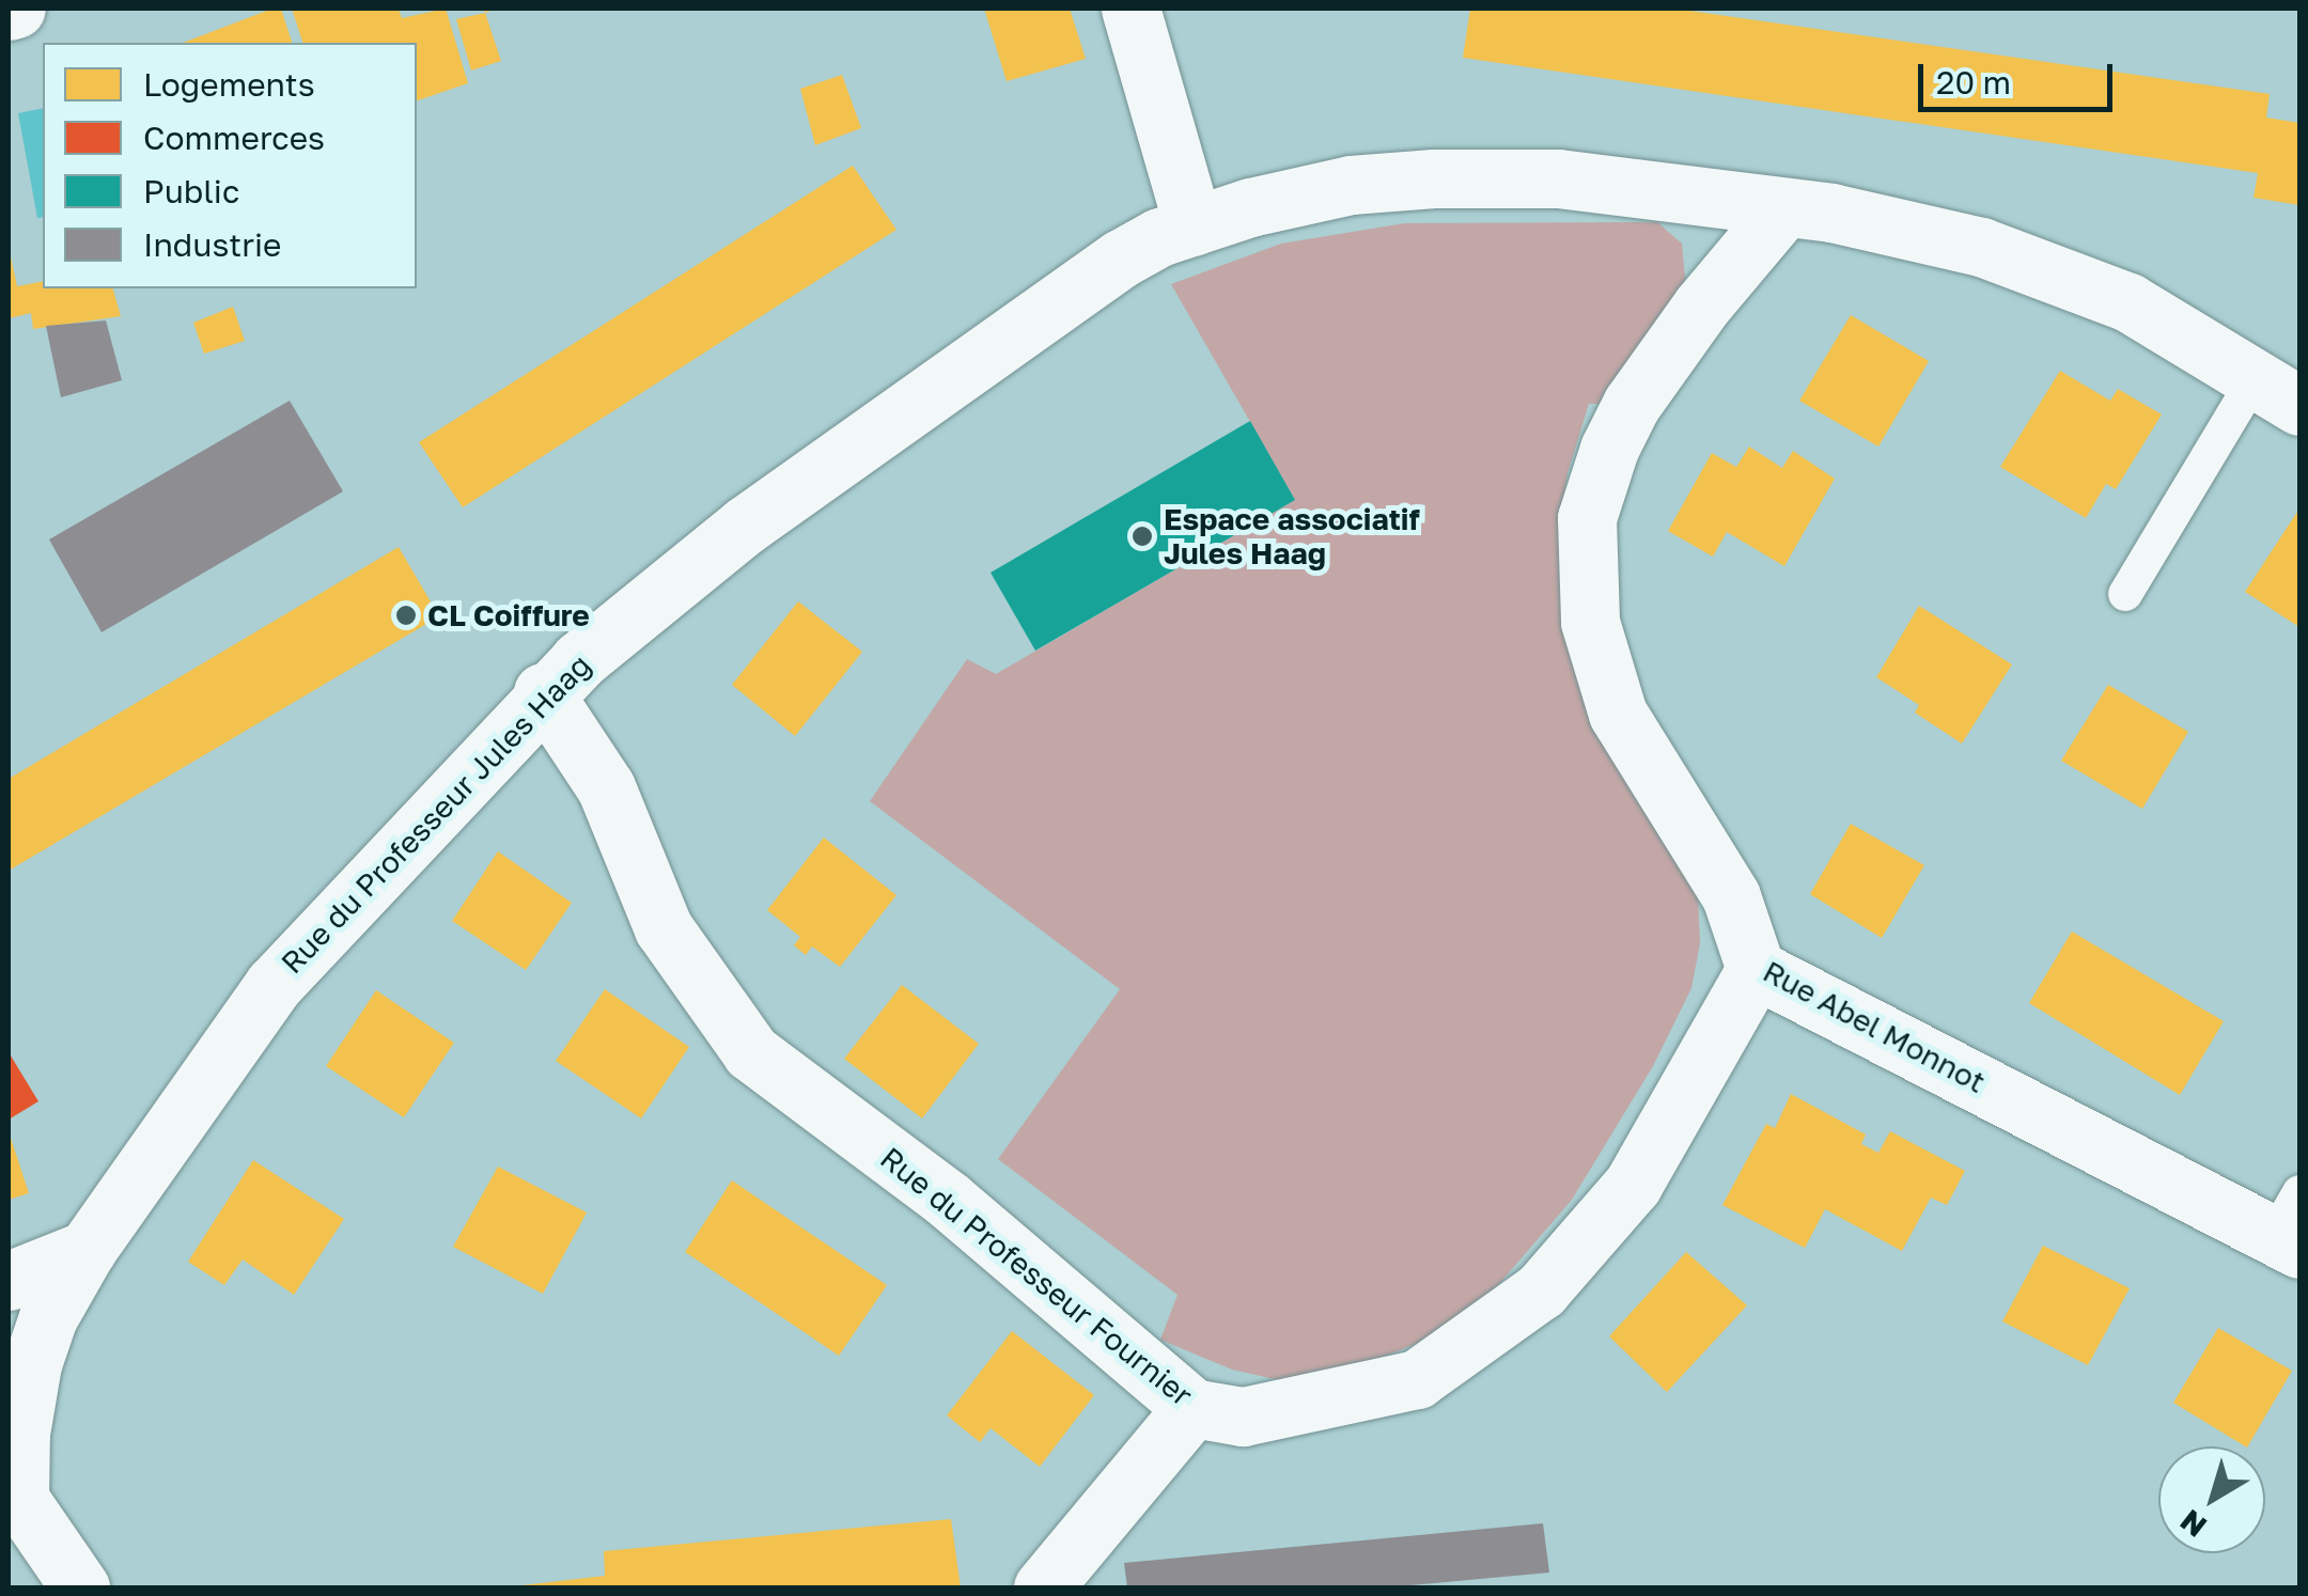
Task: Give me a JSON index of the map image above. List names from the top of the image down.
{
  "streets": {
    "street": ["Rue du Professeur Jules Haag", "Rue Abel Monnot", "Rue du Professeur Fournier"]
  },
  "crossings": [
    ["Rue du Professeur Jules Haag", "Rue Abel Monnot"],
    ["Rue du Professeur Jules Haag", "Rue du Professeur Fournier"],
    ["Rue Abel Monnot", "Rue du Professeur Fournier"]
  ],
  "places": ["Espace associatif Jules Haag", "CL Coiffure"],
  "legend": [
    "Logements",
    "Commerces",
    "Public",
    "Industrie"
  ],
  "scale_bar": "20 m",
  "north": "bottom left"
}
